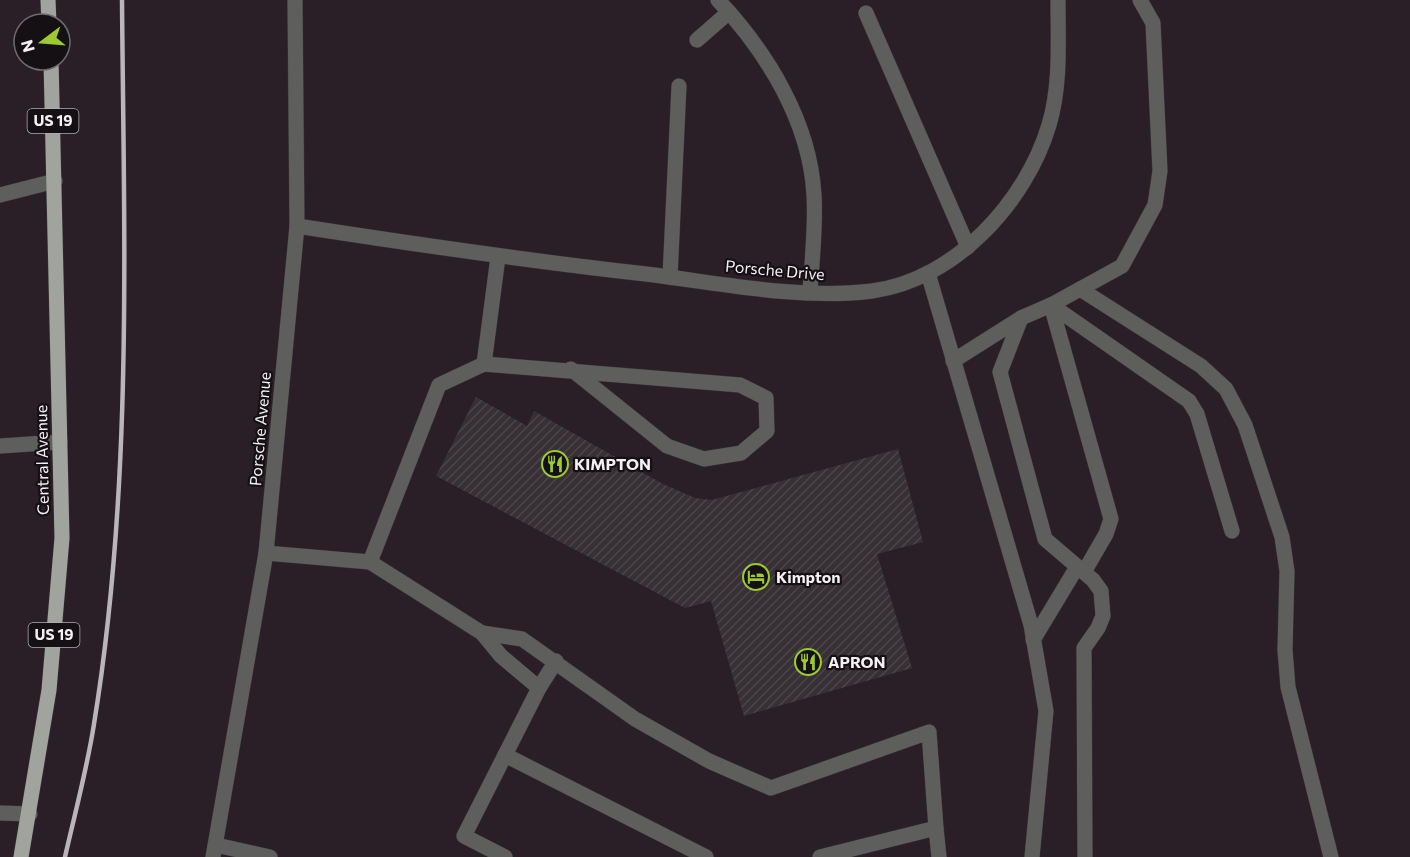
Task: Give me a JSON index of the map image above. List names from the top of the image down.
{
  "streets": {
    "main road": ["US 19", "Central Avenue"],
    "street": ["Porsche Drive", "Porsche Avenue"]
  },
  "crossings": [
    ["Porsche Drive", "Porsche Avenue"]
  ],
  "places": {
    "restaurant": ["KIMPTON", "APRON"],
    "hotel": ["Kimpton"]
  },
  "north": "left"
}
